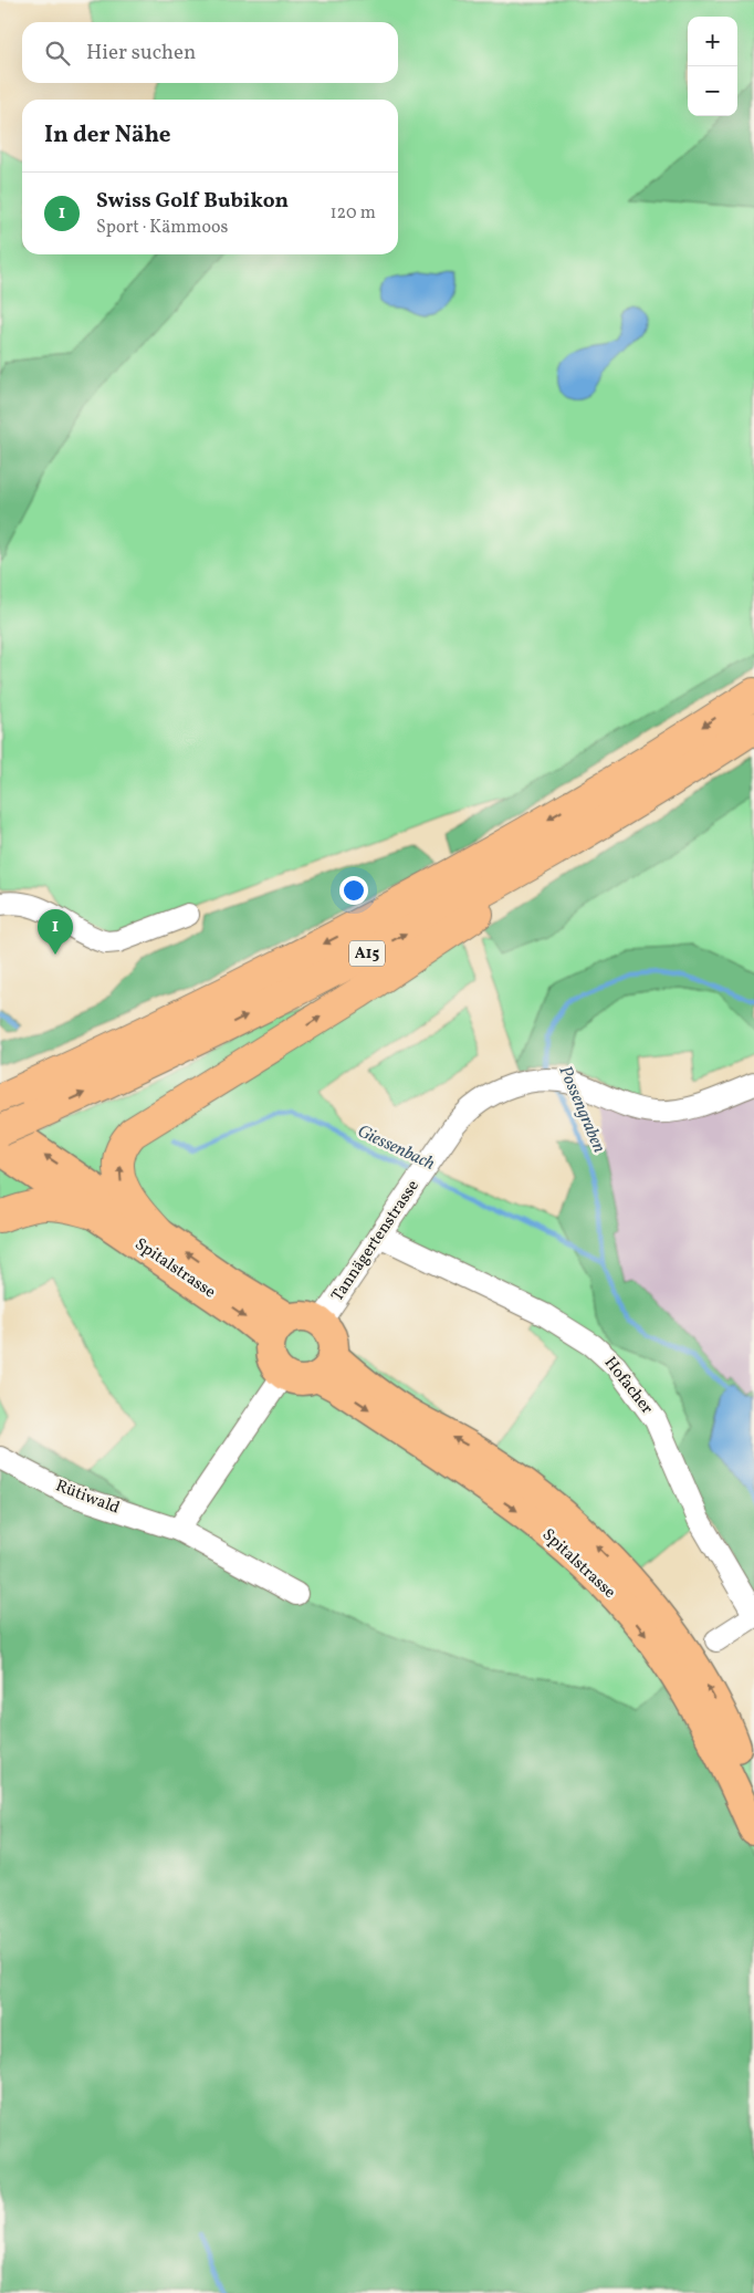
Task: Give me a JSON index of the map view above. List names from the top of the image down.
{
  "streets": {
    "highway": ["A15"],
    "main road": ["Spitalstrasse"],
    "street": ["Tannägertenstrasse", "Hofacher", "Rütiwald"]
  },
  "crossings": [
    ["Tannägertenstrasse", "Spitalstrasse"],
    ["Tannägertenstrasse", "Hofacher"]
  ],
  "water": ["Possengraben", "Giessenbach"],
  "page": {
    "map_buttons": ["+", "−"],
    "search": "Hier suchen",
    "heading": "In der Nähe",
    "list": [
      {
        "mark": "1",
        "name": "Swiss Golf Bubikon",
        "note": "Sport · Kämmoos",
        "value": "120 m"
      }
    ],
    "pins": "1"
  }
}
